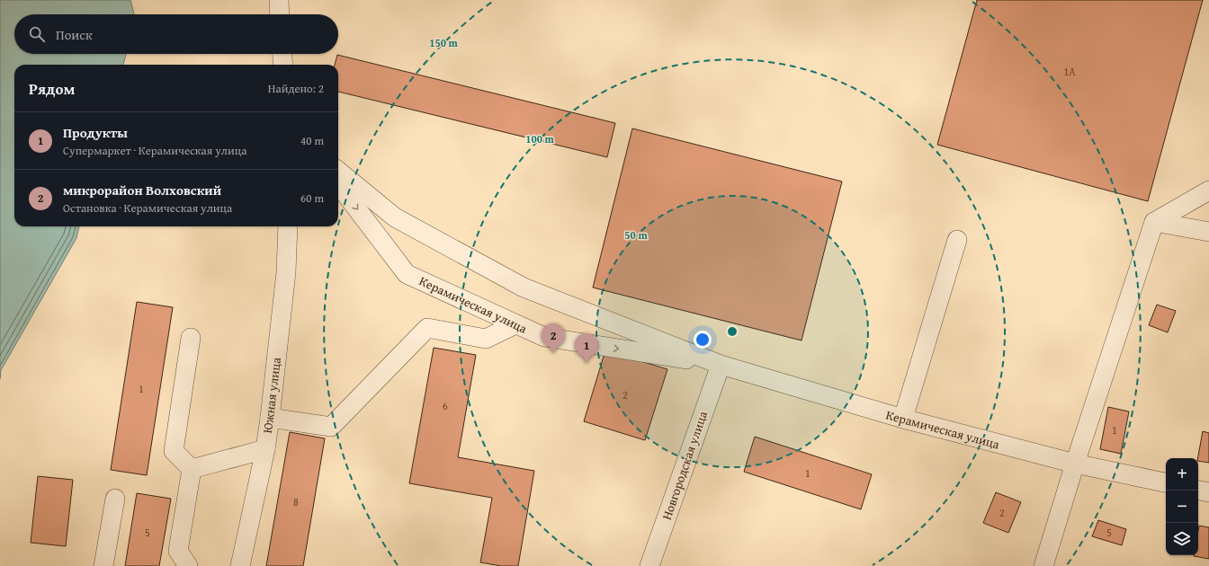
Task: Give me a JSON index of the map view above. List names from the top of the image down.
{
  "streets": {
    "street": ["Керамическая улица", "Южная улица", "Новгородская улица"]
  },
  "crossings": [
    ["Керамическая улица", "Новгородская улица"]
  ],
  "house_numbers": [
    "1А",
    "1",
    "2",
    "6",
    "1",
    "1",
    "8",
    "2",
    "5",
    "5"
  ],
  "page": {
    "search": "Поиск",
    "heading": ["Рядом", "Найдено: 2"],
    "list": [
      {
        "mark": "1",
        "name": "Продукты",
        "note": "Супермаркет · Керамическая улица",
        "value": "40 m"
      },
      {
        "mark": "2",
        "name": "микрорайон Волховский",
        "note": "Остановка · Керамическая улица",
        "value": "60 m"
      }
    ],
    "pins": ["2", "1"],
    "map_buttons": ["+", "−"]
  },
  "rings": ["150 m", "100 m", "50 m"]
}
